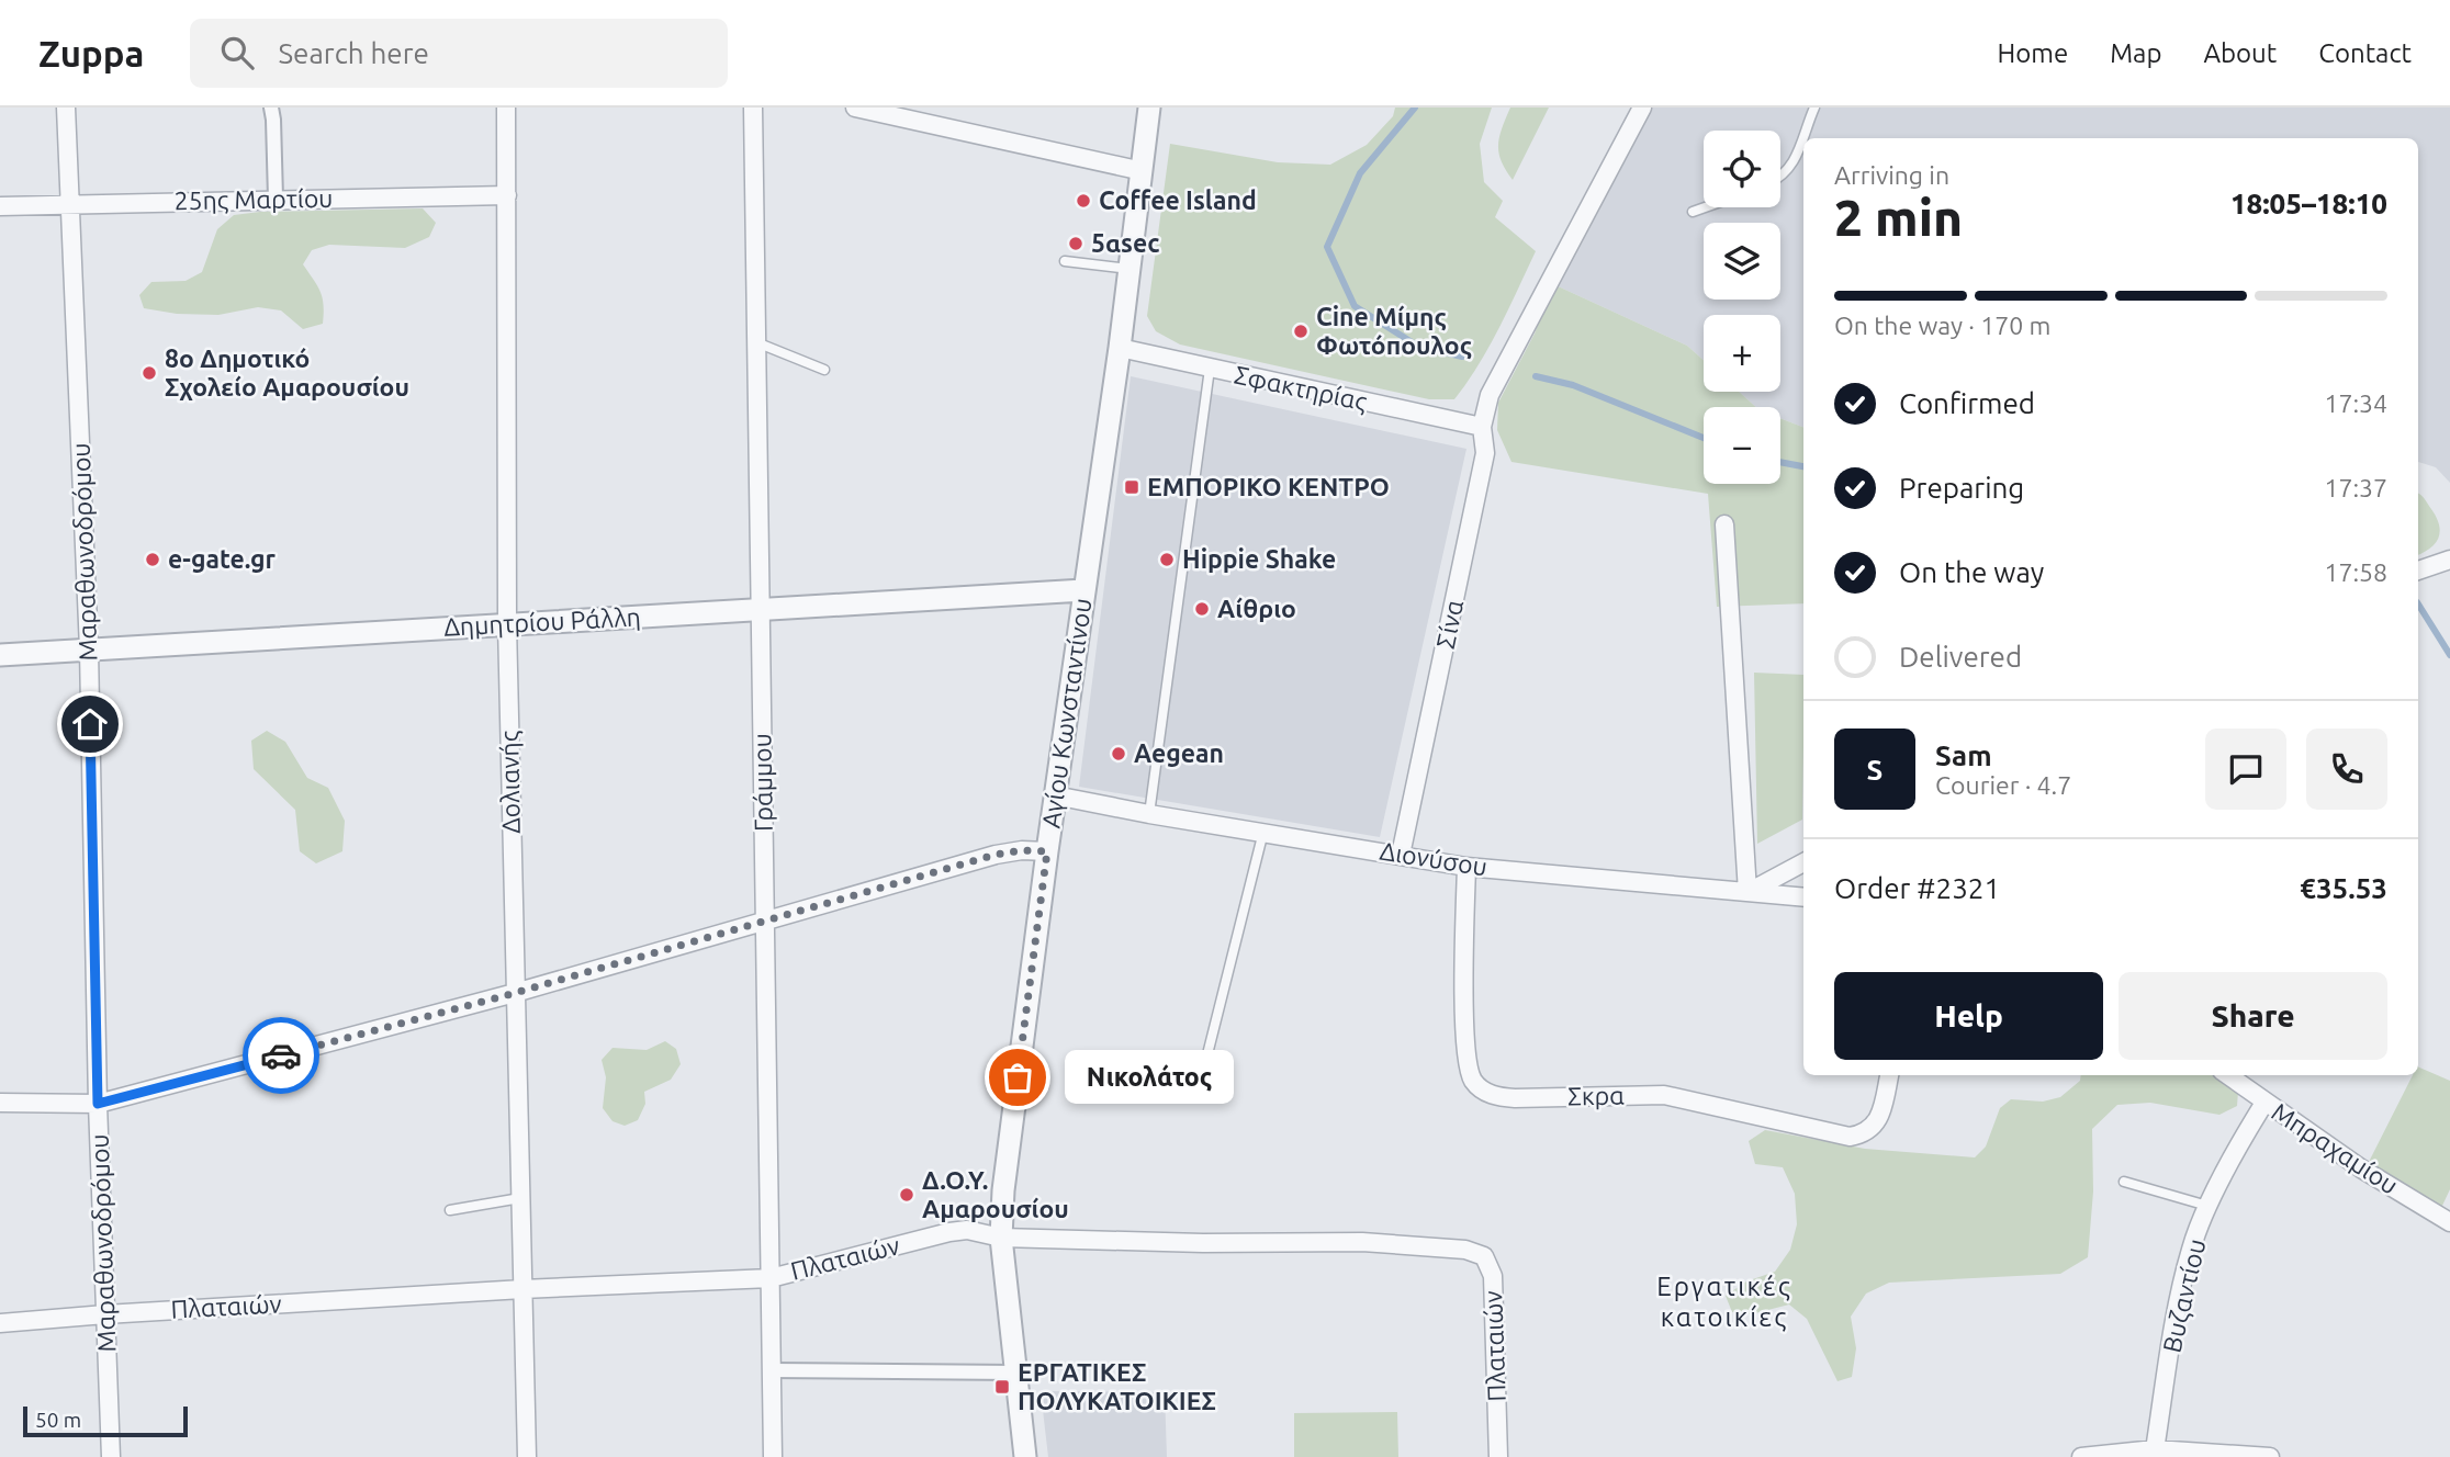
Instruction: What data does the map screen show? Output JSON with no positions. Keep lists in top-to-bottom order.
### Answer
{
  "streets": {
    "street": [
      "25ης Μαρτίου",
      "Σφακτηρίας",
      "Μαραθωνοδρόμου",
      "Δημητρίου Ράλλη",
      "Σίνα",
      "Αγίου Κωνσταντίνου",
      "Δολιανής",
      "Γράμμου",
      "Διονύσου",
      "Σκρα",
      "Μπραχαμίου",
      "Πλαταιών",
      "Βυζαντίου"
    ]
  },
  "crossings": [
    ["25ης Μαρτίου", "Μαραθωνοδρόμου"],
    ["25ης Μαρτίου", "Δολιανής"],
    ["Σφακτηρίας", "Σίνα"],
    ["Σφακτηρίας", "Αγίου Κωνσταντίνου"],
    ["Μαραθωνοδρόμου", "Δημητρίου Ράλλη"],
    ["Μαραθωνοδρόμου", "Πλαταιών"],
    ["Δημητρίου Ράλλη", "Αγίου Κωνσταντίνου"],
    ["Δημητρίου Ράλλη", "Δολιανής"],
    ["Δημητρίου Ράλλη", "Γράμμου"],
    ["Σίνα", "Διονύσου"],
    ["Αγίου Κωνσταντίνου", "Διονύσου"],
    ["Αγίου Κωνσταντίνου", "Πλαταιών"],
    ["Δολιανής", "Πλαταιών"],
    ["Γράμμου", "Πλαταιών"],
    ["Διονύσου", "Σκρα"],
    ["Μπραχαμίου", "Βυζαντίου"]
  ],
  "districts": ["Εργατικές κατοικίες"],
  "places": {
    "other": [
      "Coffee Island",
      "5αsec",
      "Cine Μίμης Φωτόπουλος",
      "8ο Δημοτικό Σχολείο Αμαρουσίου",
      "e-gate.gr",
      "Hippie Shake",
      "Αίθριο",
      "Aegean",
      "Νικολάτος",
      "Δ.Ο.Υ. Αμαρουσίου"
    ],
    "transit": ["ΕΜΠΟΡΙΚΟ ΚΕΝΤΡΟ", "ΕΡΓΑΤΙΚΕΣ ΠΟΛΥΚΑΤΟΙΚΙΕΣ"]
  },
  "scale_bar": "50 m",
  "page": {
    "header": "Zuppa",
    "search": "Search here",
    "nav": [
      "Home",
      "Map",
      "About",
      "Contact"
    ],
    "map_buttons": ["+", "−"],
    "heading": ["2 min", "Arriving in", "18:05–18:10"],
    "panel": [
      "Sam",
      "Courier · 4.7",
      "Order #2321",
      "€35.53"
    ],
    "bar": "On the way · 170 m",
    "list": [
      ["Confirmed", "17:34"],
      ["Preparing", "17:37"],
      ["On the way", "17:58"],
      "Delivered"
    ],
    "round": "S",
    "buttons": ["Help", "Share"],
    "bubble": "Νικολάτος",
    "scale": "50 m"
  }
}
